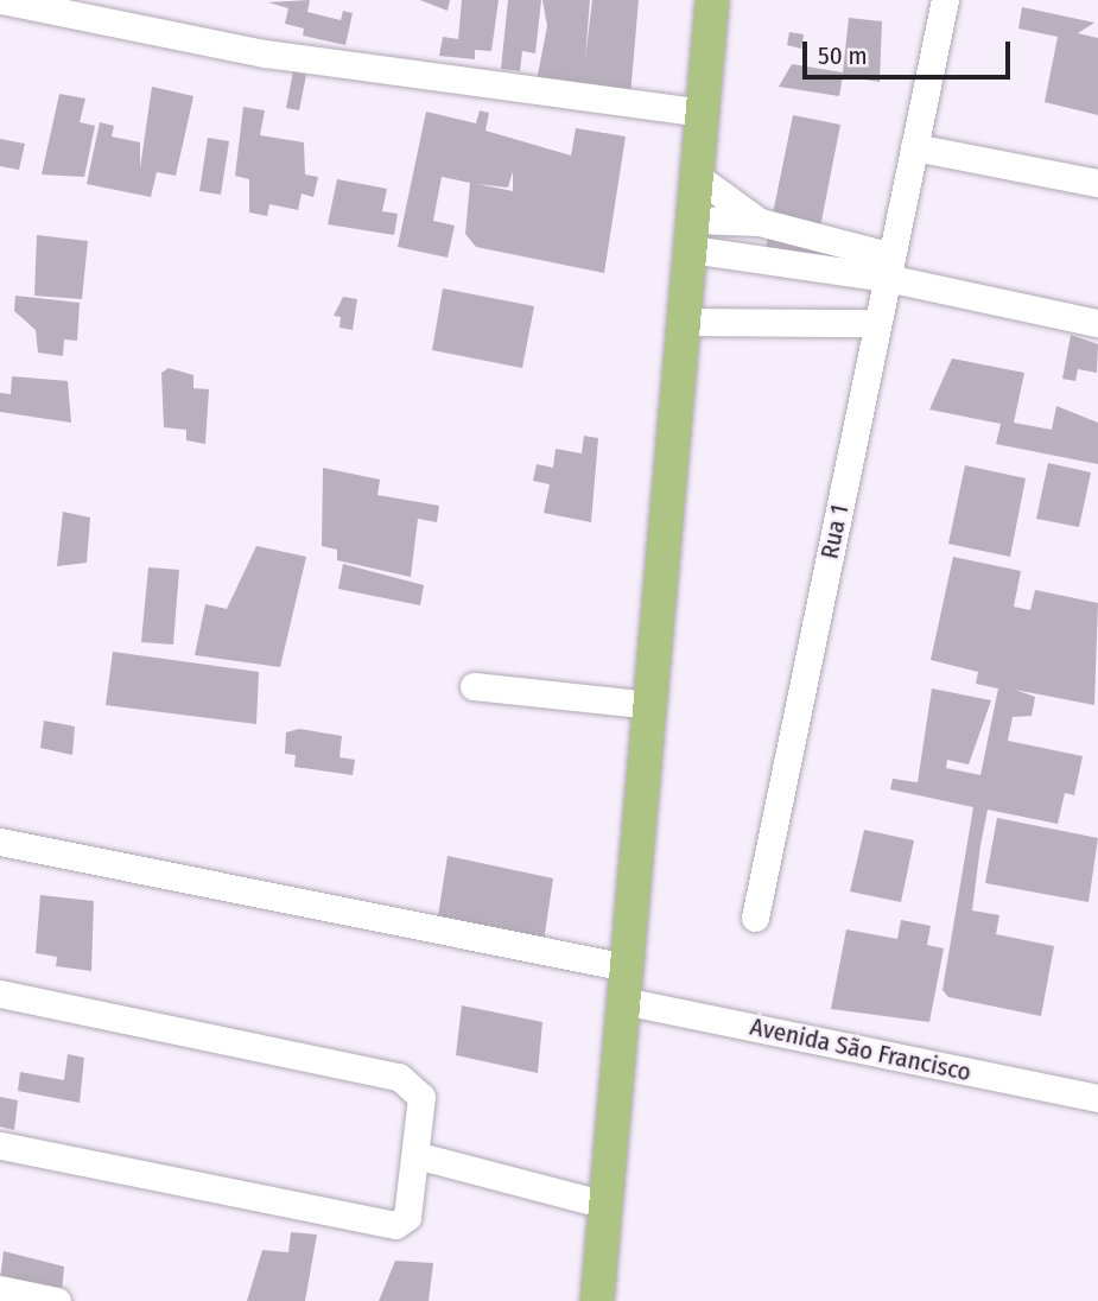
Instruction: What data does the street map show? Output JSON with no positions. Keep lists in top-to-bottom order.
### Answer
{
  "streets": {
    "street": ["Rua 1", "Avenida São Francisco"]
  },
  "scale_bar": "50 m"
}
